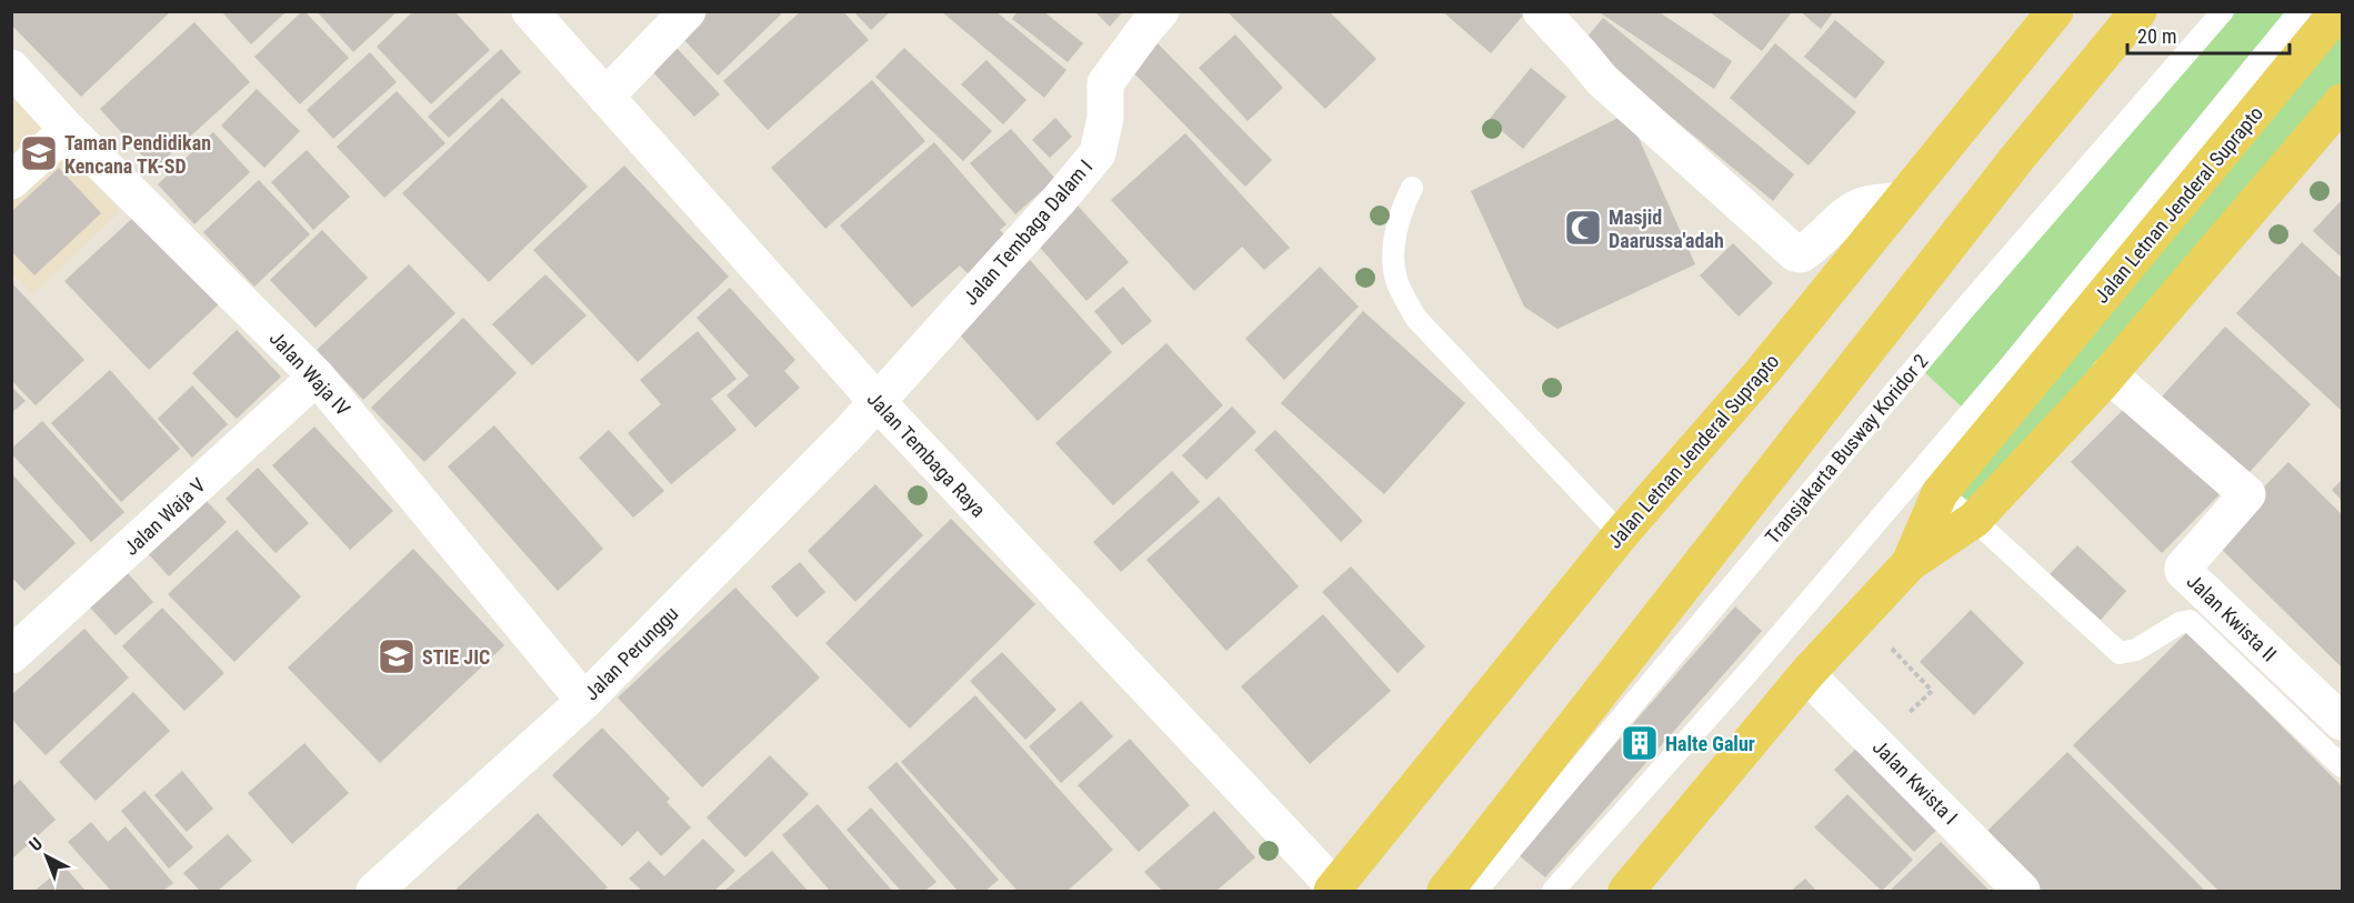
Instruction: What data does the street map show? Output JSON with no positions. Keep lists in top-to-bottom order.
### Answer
{
  "streets": {
    "main road": ["Jalan Letnan Jenderal Suprapto"],
    "street": [
      "Jalan Tembaga Dalam I",
      "Jalan Waja IV",
      "Jalan Tembaga Raya",
      "Jalan Waja V",
      "Jalan Kwista II",
      "Jalan Perunggu",
      "Jalan Kwista I"
    ],
    "lane": ["Transjakarta Busway Koridor 2"]
  },
  "crossings": [
    ["Jalan Letnan Jenderal Suprapto", "Jalan Tembaga Raya"],
    ["Jalan Letnan Jenderal Suprapto", "Jalan Kwista II"],
    ["Jalan Letnan Jenderal Suprapto", "Jalan Kwista I"],
    ["Jalan Tembaga Dalam I", "Jalan Tembaga Raya"],
    ["Jalan Tembaga Dalam I", "Jalan Perunggu"],
    ["Jalan Waja IV", "Jalan Waja V"],
    ["Jalan Waja IV", "Jalan Perunggu"],
    ["Jalan Tembaga Raya", "Jalan Perunggu"]
  ],
  "places": {
    "school or university": ["Taman Pendidikan Kencana TK-SD", "STIE JIC"],
    "mosque": ["Masjid Daarussa'adah"],
    "building": ["Halte Galur"]
  },
  "scale_bar": "20 m",
  "north": "top left"
}
